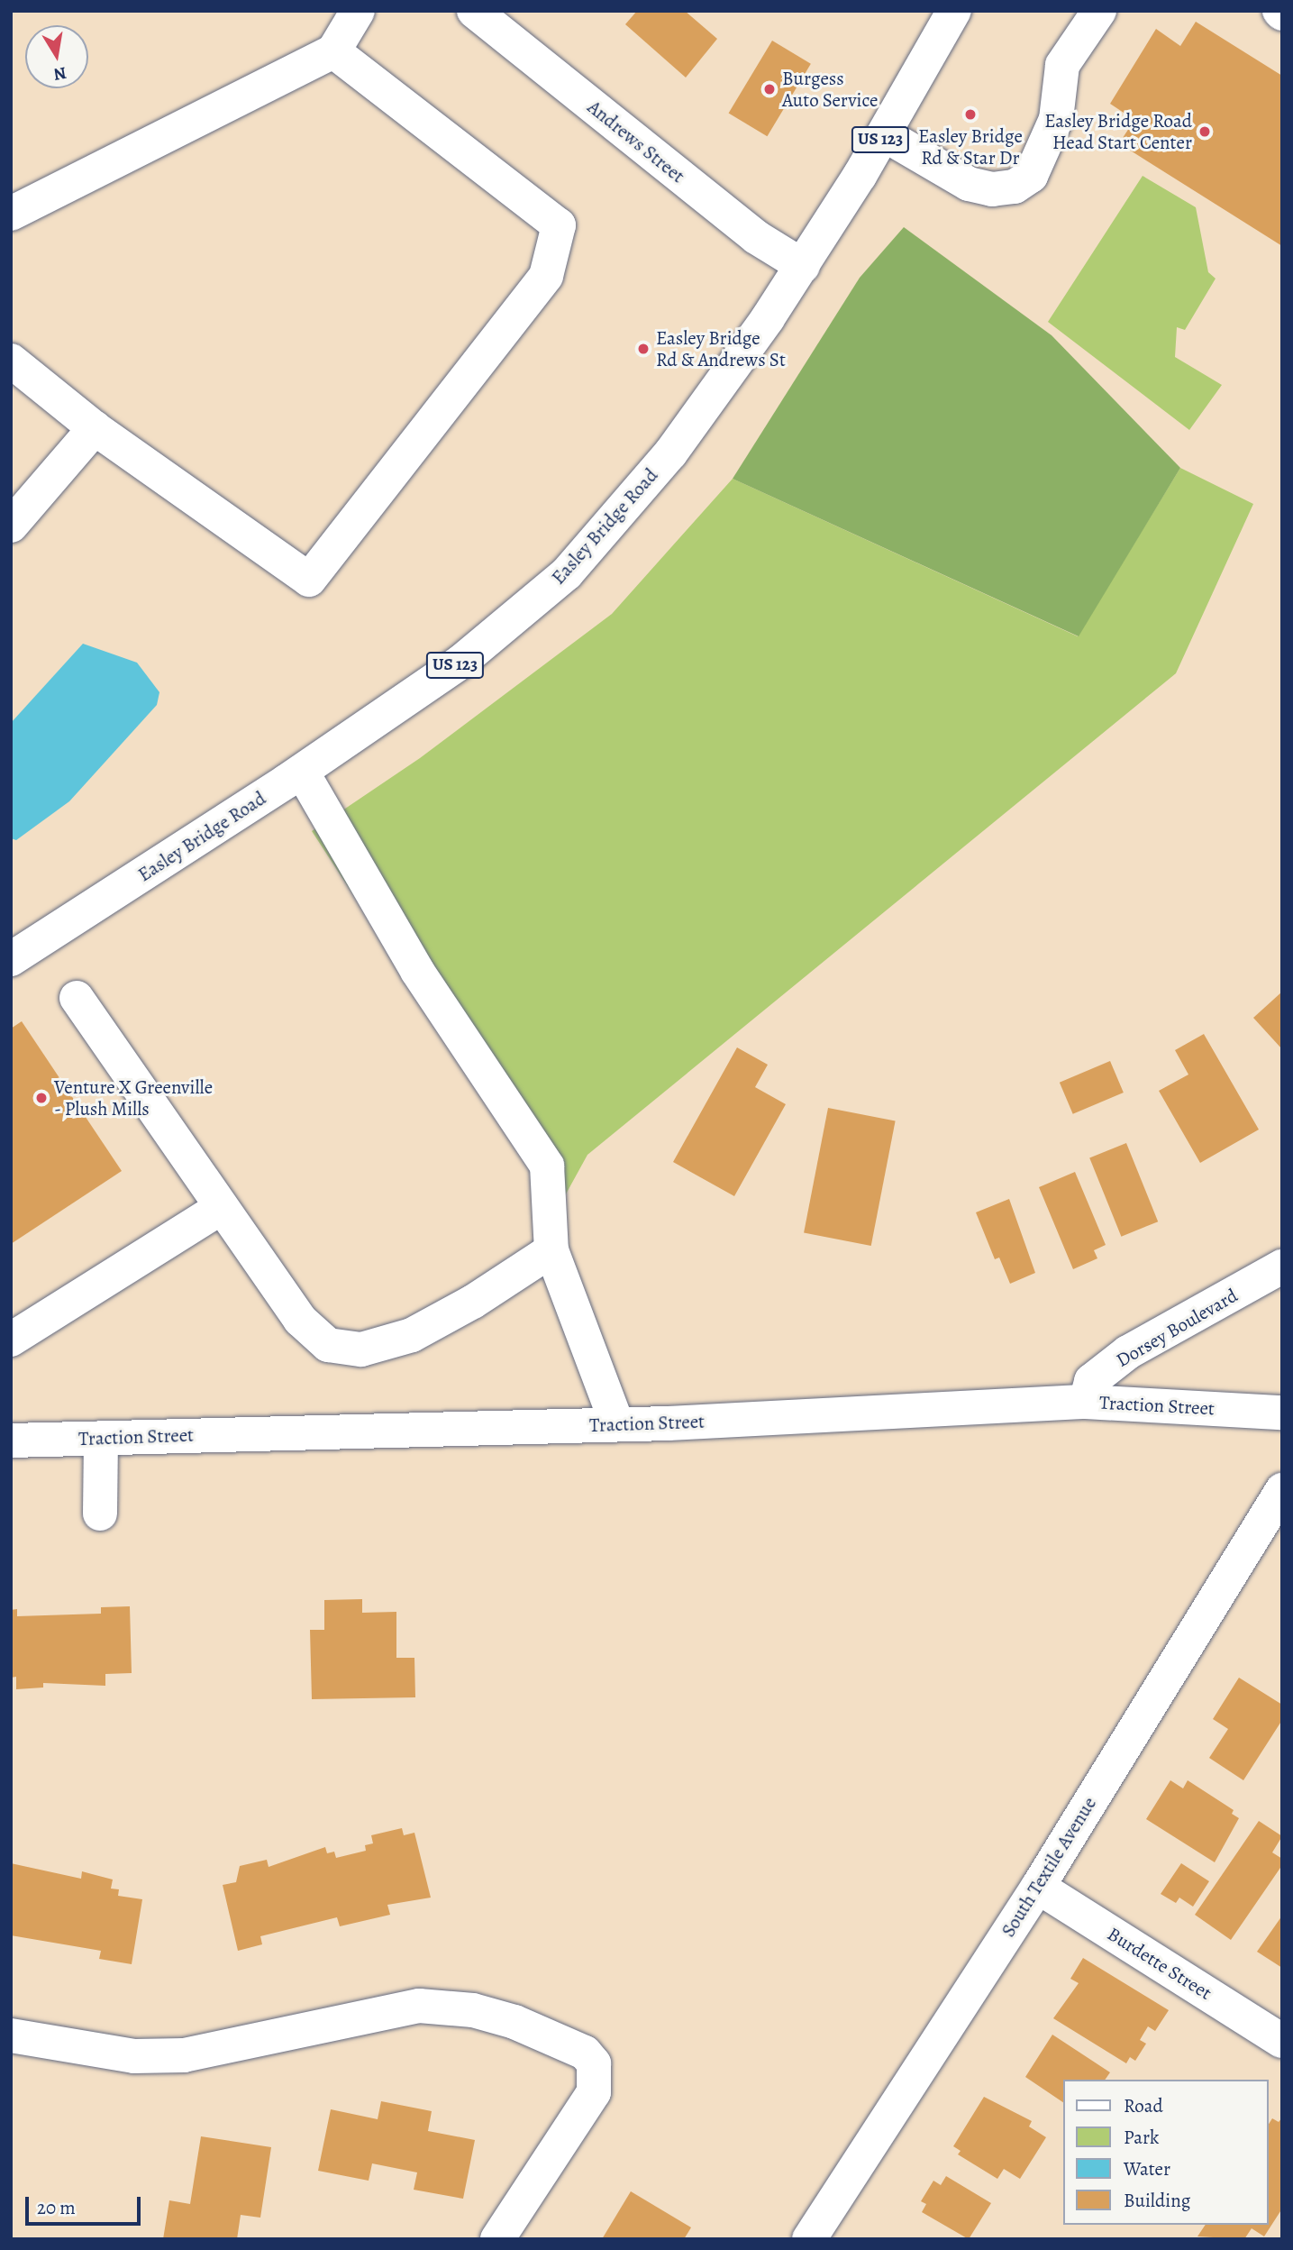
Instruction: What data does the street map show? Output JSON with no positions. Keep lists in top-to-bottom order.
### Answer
{
  "streets": {
    "main road": [
      "US 123",
      "Andrews Street",
      "Easley Bridge Road",
      "Dorsey Boulevard",
      "Traction Street",
      "South Textile Avenue",
      "Burdette Street"
    ]
  },
  "crossings": [
    ["Andrews Street", "Easley Bridge Road"],
    ["Dorsey Boulevard", "Traction Street"],
    ["South Textile Avenue", "Burdette Street"]
  ],
  "places": [
    "Burgess Auto Service",
    "Easley Bridge Rd & Star Dr",
    "Easley Bridge Road Head Start Center",
    "Easley Bridge Rd & Andrews St",
    "Venture X Greenville - Plush Mills"
  ],
  "legend": [
    "Road",
    "Park",
    "Water",
    "Building"
  ],
  "scale_bar": "20 m",
  "north": "bottom"
}
